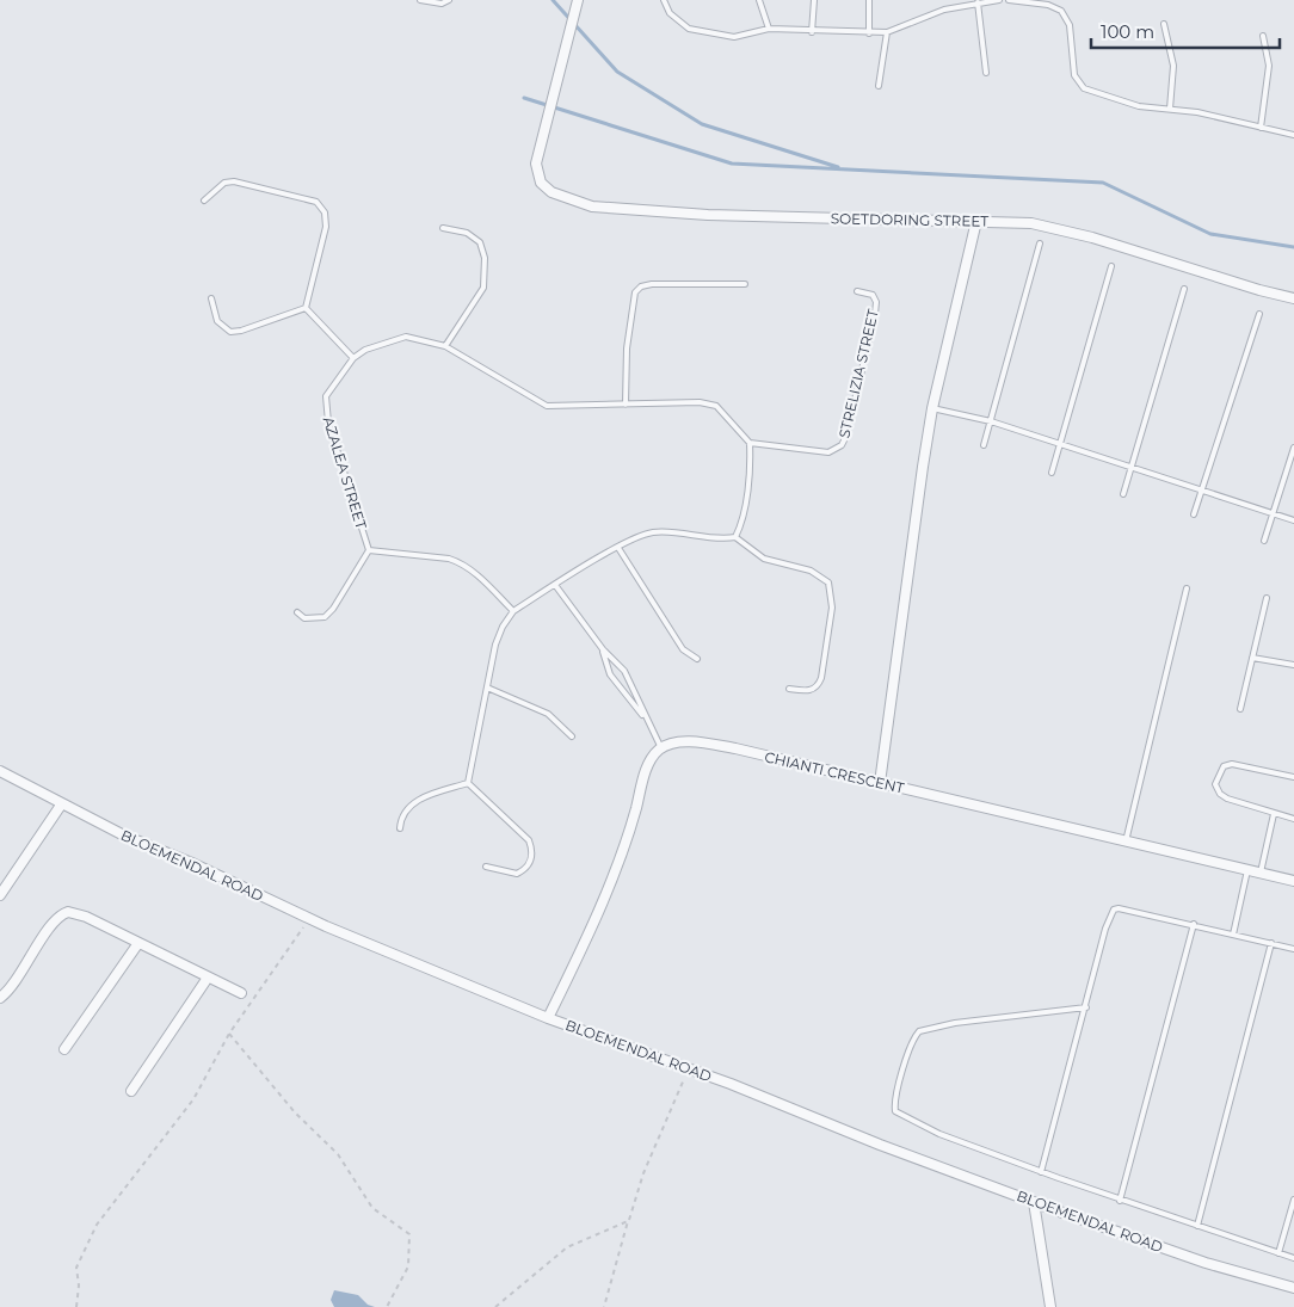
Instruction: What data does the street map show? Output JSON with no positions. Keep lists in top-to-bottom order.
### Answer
{
  "streets": {
    "street": ["SOETDORING STREET", "CHIANTI CRESCENT", "BLOEMENDAL ROAD"],
    "lane": ["STRELIZIA STREET", "AZALEA STREET"]
  },
  "crossings": [
    ["STRELIZIA STREET", "AZALEA STREET"]
  ],
  "scale_bar": "100 m"
}
